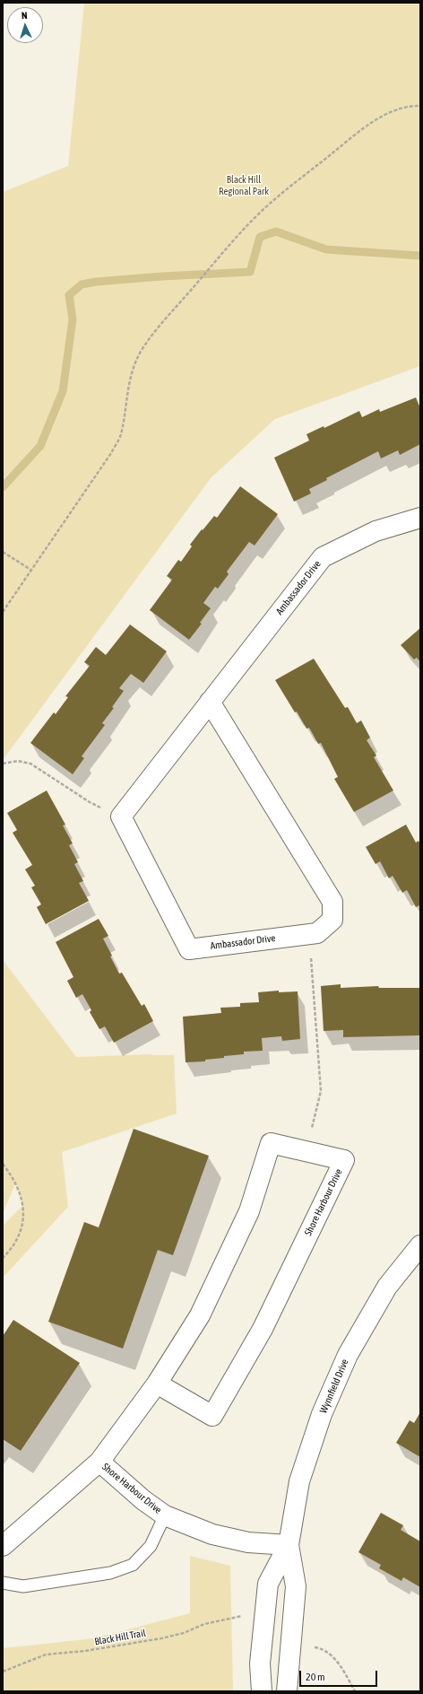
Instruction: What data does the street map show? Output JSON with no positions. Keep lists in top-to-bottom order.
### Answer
{
  "streets": {
    "street": ["Ambassador Drive", "Shore Harbour Drive", "Wynnfield Drive"],
    "path": ["Black Hill Trail"]
  },
  "crossings": [
    ["Shore Harbour Drive", "Wynnfield Drive"]
  ],
  "parks": ["Black Hill Regional Park"],
  "scale_bar": "20 m",
  "north": "top"
}
